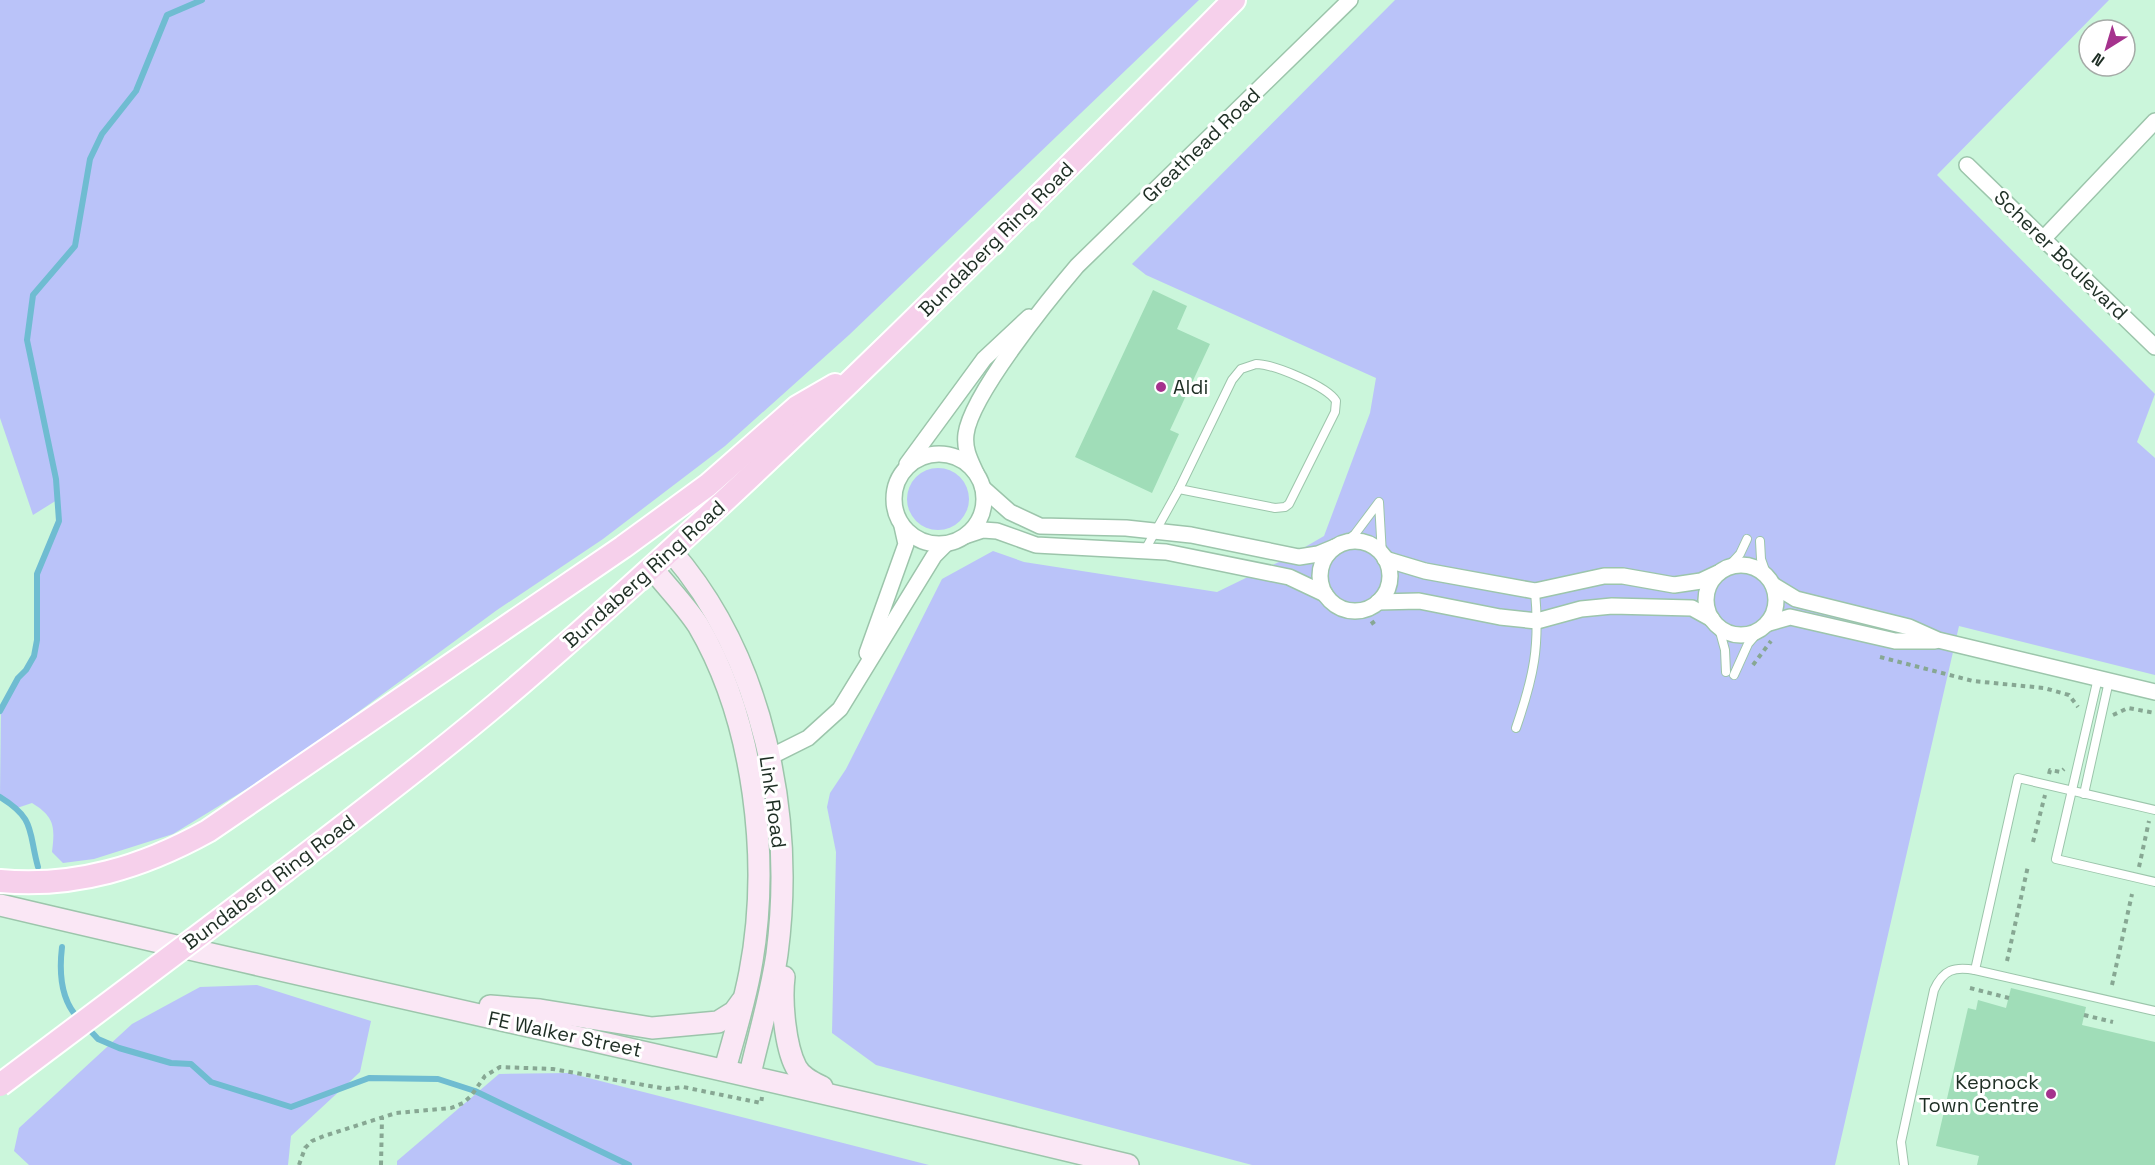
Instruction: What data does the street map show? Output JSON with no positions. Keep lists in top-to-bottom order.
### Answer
{
  "streets": {
    "main road": ["Bundaberg Ring Road", "Link Road", "FE Walker Street"],
    "street": ["Greathead Road", "Scherer Boulevard"]
  },
  "crossings": [
    ["Bundaberg Ring Road", "Link Road"],
    ["Link Road", "FE Walker Street"]
  ],
  "places": ["Aldi", "Kepnock Town Centre"],
  "north": "bottom left"
}
